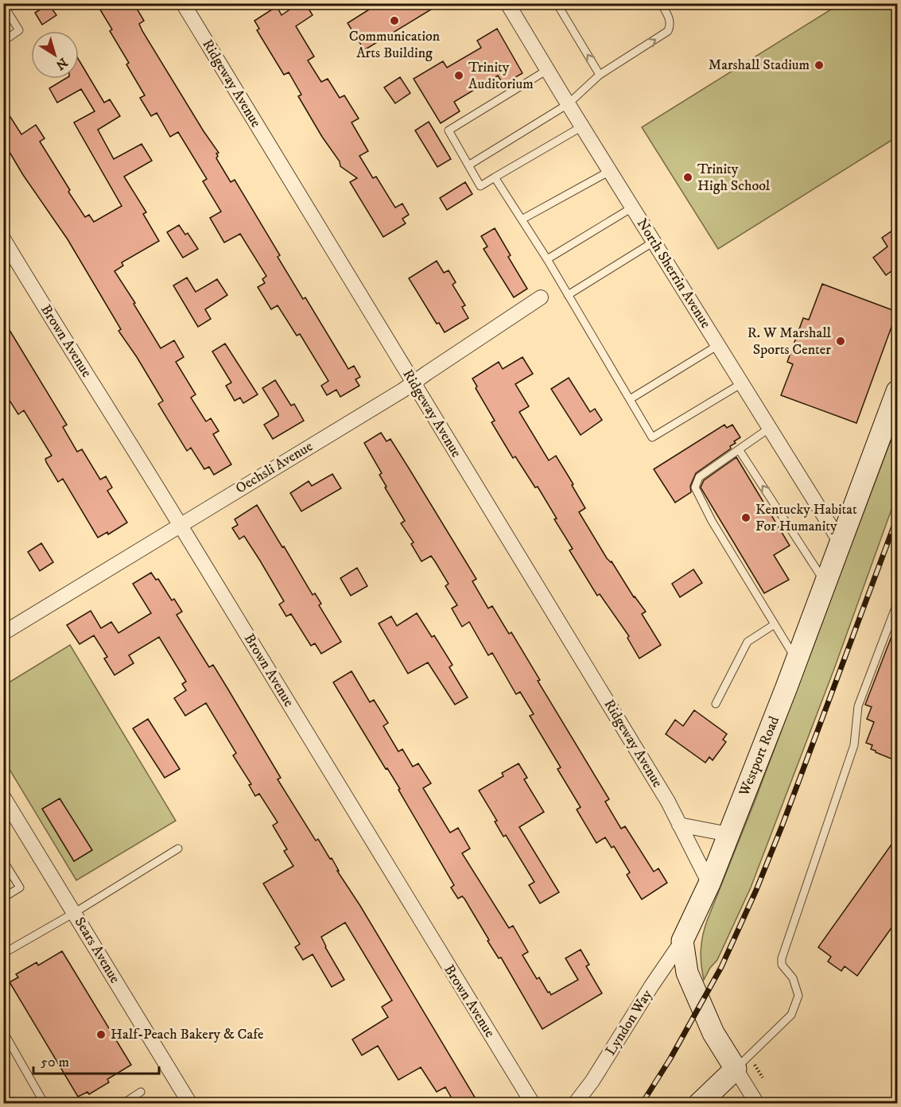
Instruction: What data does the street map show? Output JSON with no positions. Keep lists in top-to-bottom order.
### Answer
{
  "streets": {
    "main road": ["Westport Road"],
    "street": [
      "Ridgeway Avenue",
      "North Sherrin Avenue",
      "Brown Avenue",
      "Oechsli Avenue",
      "Sears Avenue",
      "Lyndon Way"
    ]
  },
  "crossings": [
    ["Ridgeway Avenue", "Oechsli Avenue"],
    ["Ridgeway Avenue", "Westport Road"],
    ["North Sherrin Avenue", "Westport Road"],
    ["Brown Avenue", "Oechsli Avenue"],
    ["Westport Road", "Lyndon Way"]
  ],
  "places": [
    "Communication Arts Building",
    "Marshall Stadium",
    "Trinity Auditorium",
    "Trinity High School",
    "R. W Marshall Sports Center",
    "Kentucky Habitat For Humanity",
    "Half-Peach Bakery & Cafe"
  ],
  "scale_bar": "50 m",
  "north": "bottom right"
}
